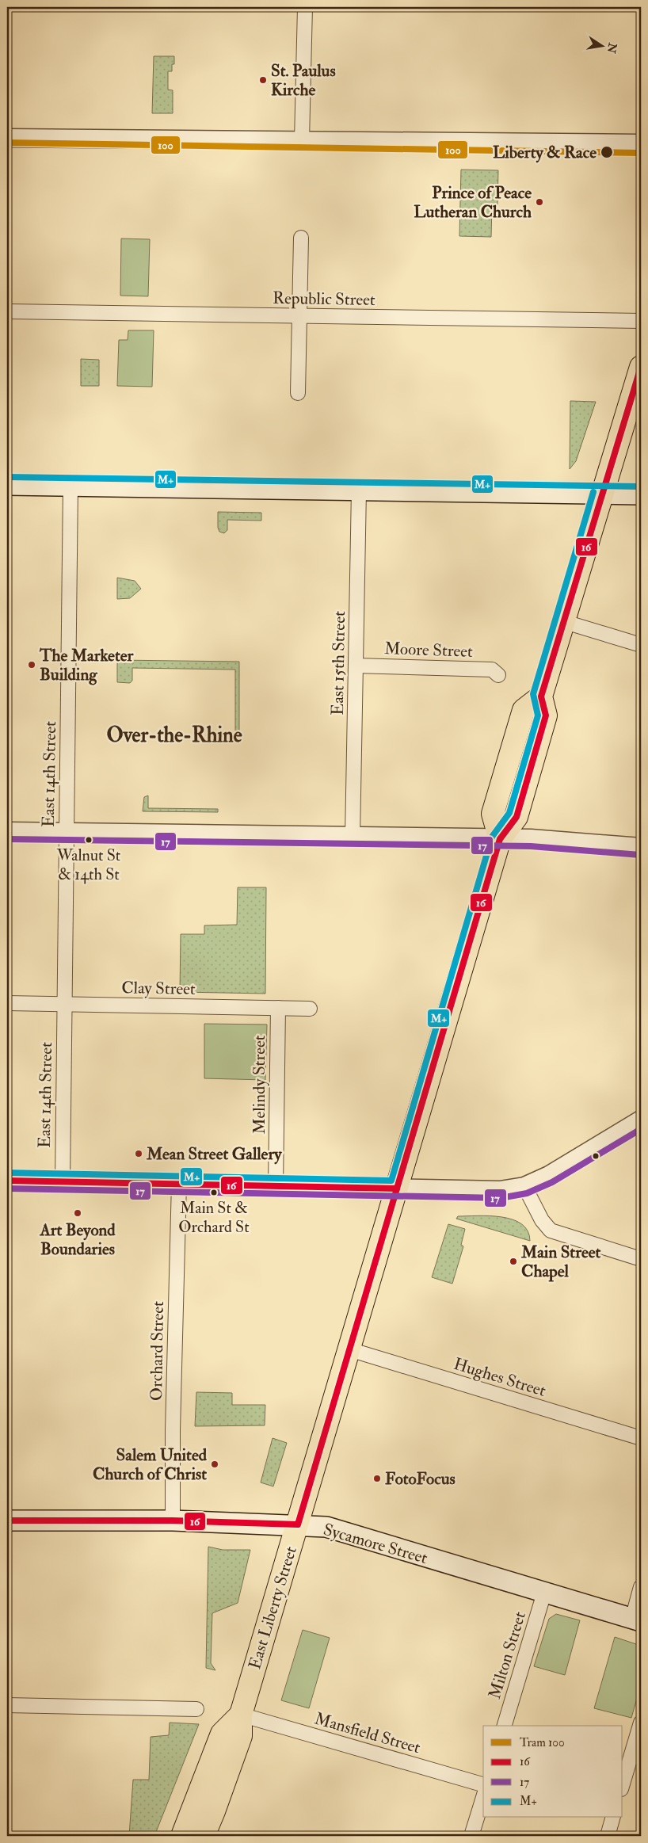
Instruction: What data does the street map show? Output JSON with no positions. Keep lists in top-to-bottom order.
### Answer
{
  "streets": {
    "main road": ["Sycamore Street", "East Liberty Street"],
    "street": [
      "Republic Street",
      "Moore Street",
      "East 15th Street",
      "East 14th Street",
      "Clay Street",
      "Melindy Street",
      "Orchard Street",
      "Hughes Street",
      "Milton Street",
      "Mansfield Street"
    ]
  },
  "crossings": [
    ["Moore Street", "East 15th Street"],
    ["East 14th Street", "Clay Street"],
    ["Clay Street", "Melindy Street"],
    ["Orchard Street", "Sycamore Street"],
    ["Hughes Street", "East Liberty Street"],
    ["Sycamore Street", "East Liberty Street"],
    ["Sycamore Street", "Milton Street"],
    ["East Liberty Street", "Mansfield Street"]
  ],
  "districts": ["Over-the-Rhine"],
  "places": [
    "St. Paulus Kirche",
    "Liberty & Race",
    "Prince of Peace Lutheran Church",
    "The Marketer Building",
    "Walnut St & 14th St",
    "Mean Street Gallery",
    "Main St & Orchard St",
    "Art Beyond Boundaries",
    "Main Street Chapel",
    "Salem United Church of Christ",
    "FotoFocus"
  ],
  "lines": [
    "tram line 100",
    "transit line 16",
    "transit line M+",
    "transit line 17"
  ],
  "legend": [
    "Tram 100",
    "16",
    "17",
    "M+"
  ],
  "north": "right"
}
